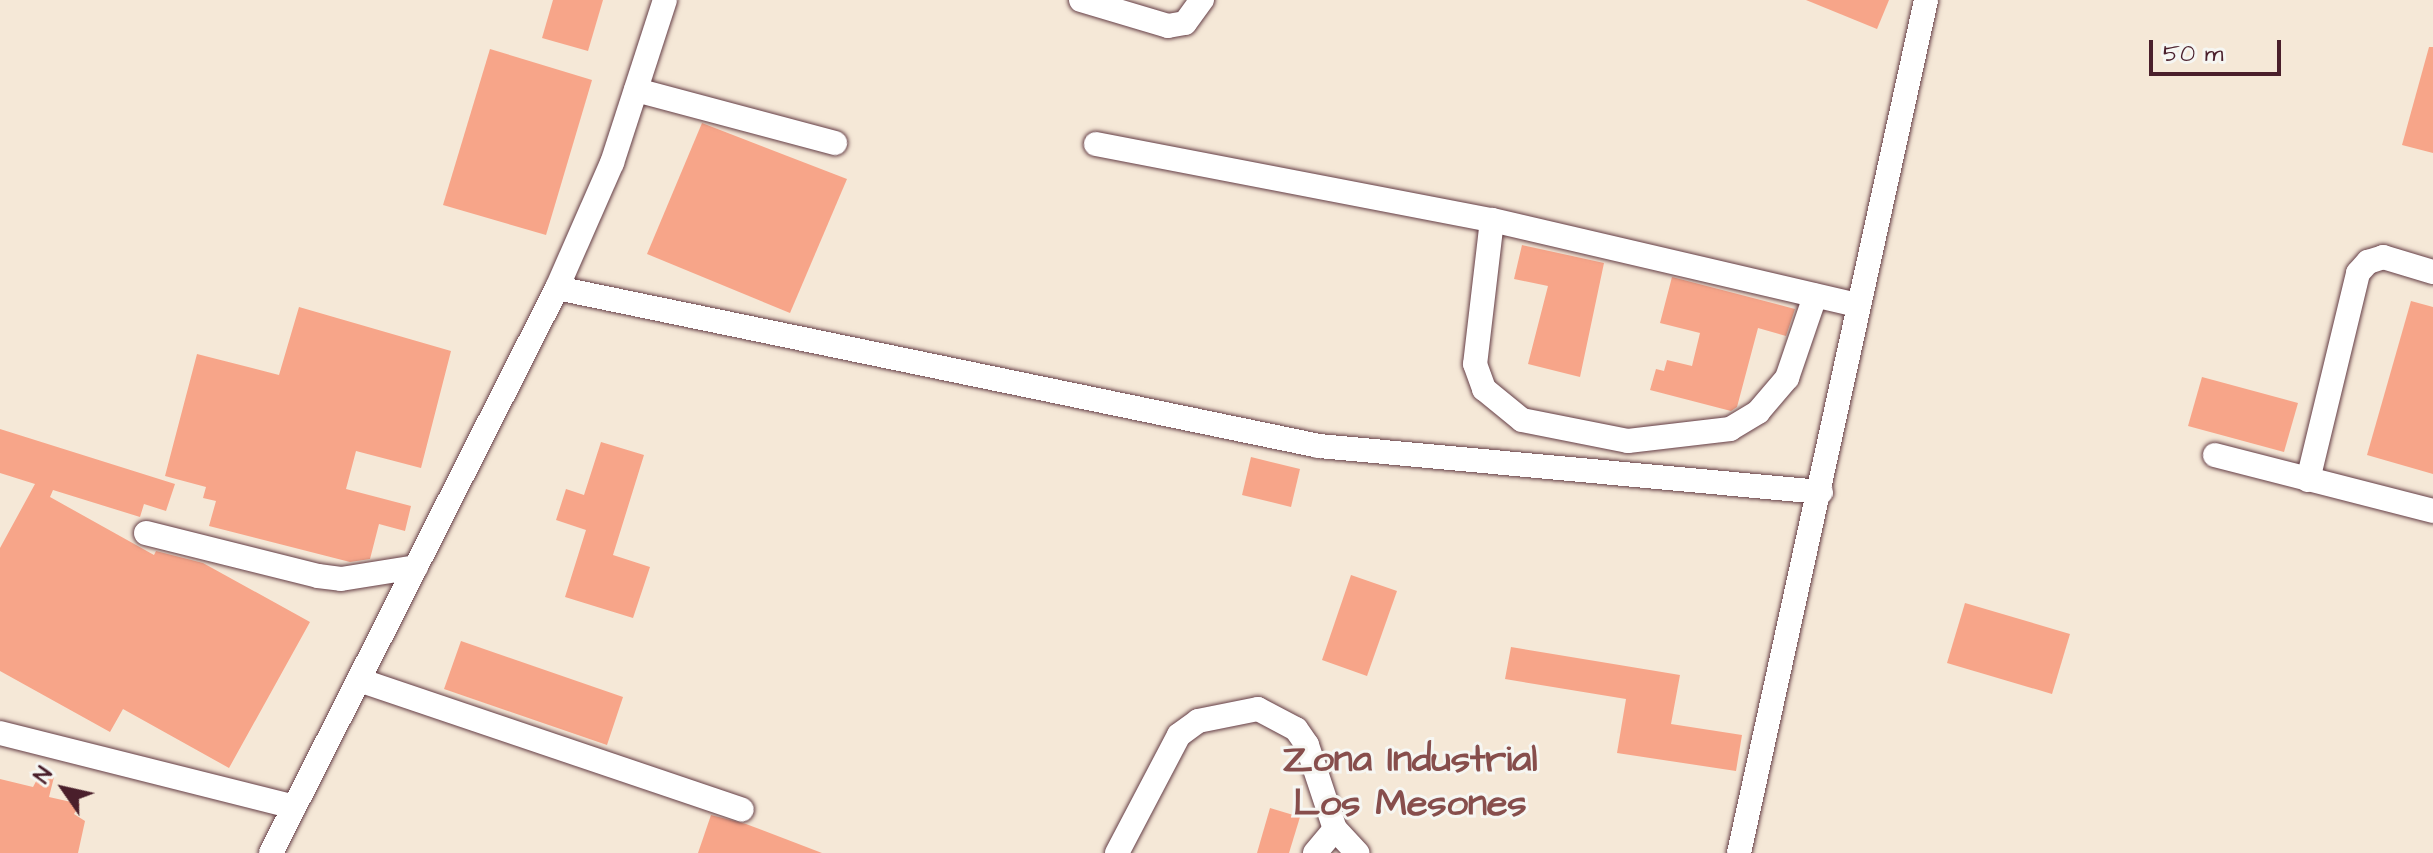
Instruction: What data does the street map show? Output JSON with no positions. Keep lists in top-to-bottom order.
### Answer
{
  "districts": ["Zona Industrial Los Mesones"],
  "scale_bar": "50 m",
  "north": "top left"
}
